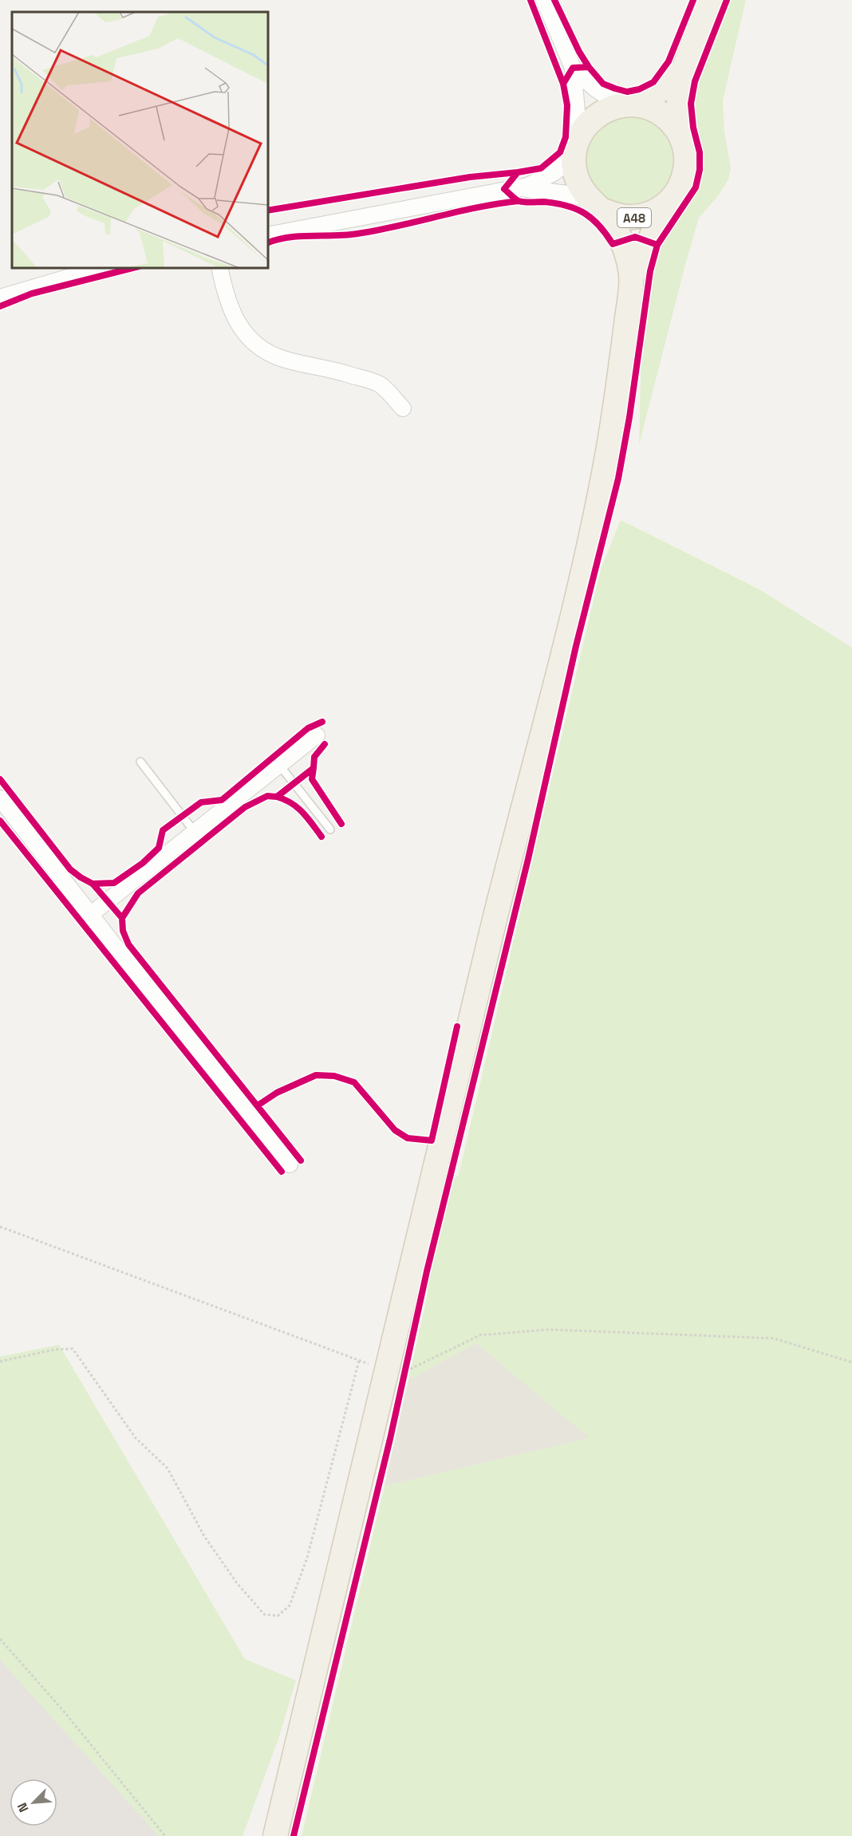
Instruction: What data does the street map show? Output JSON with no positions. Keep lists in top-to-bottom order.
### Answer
{
  "streets": {
    "main road": ["A48"]
  },
  "north": "bottom left"
}
